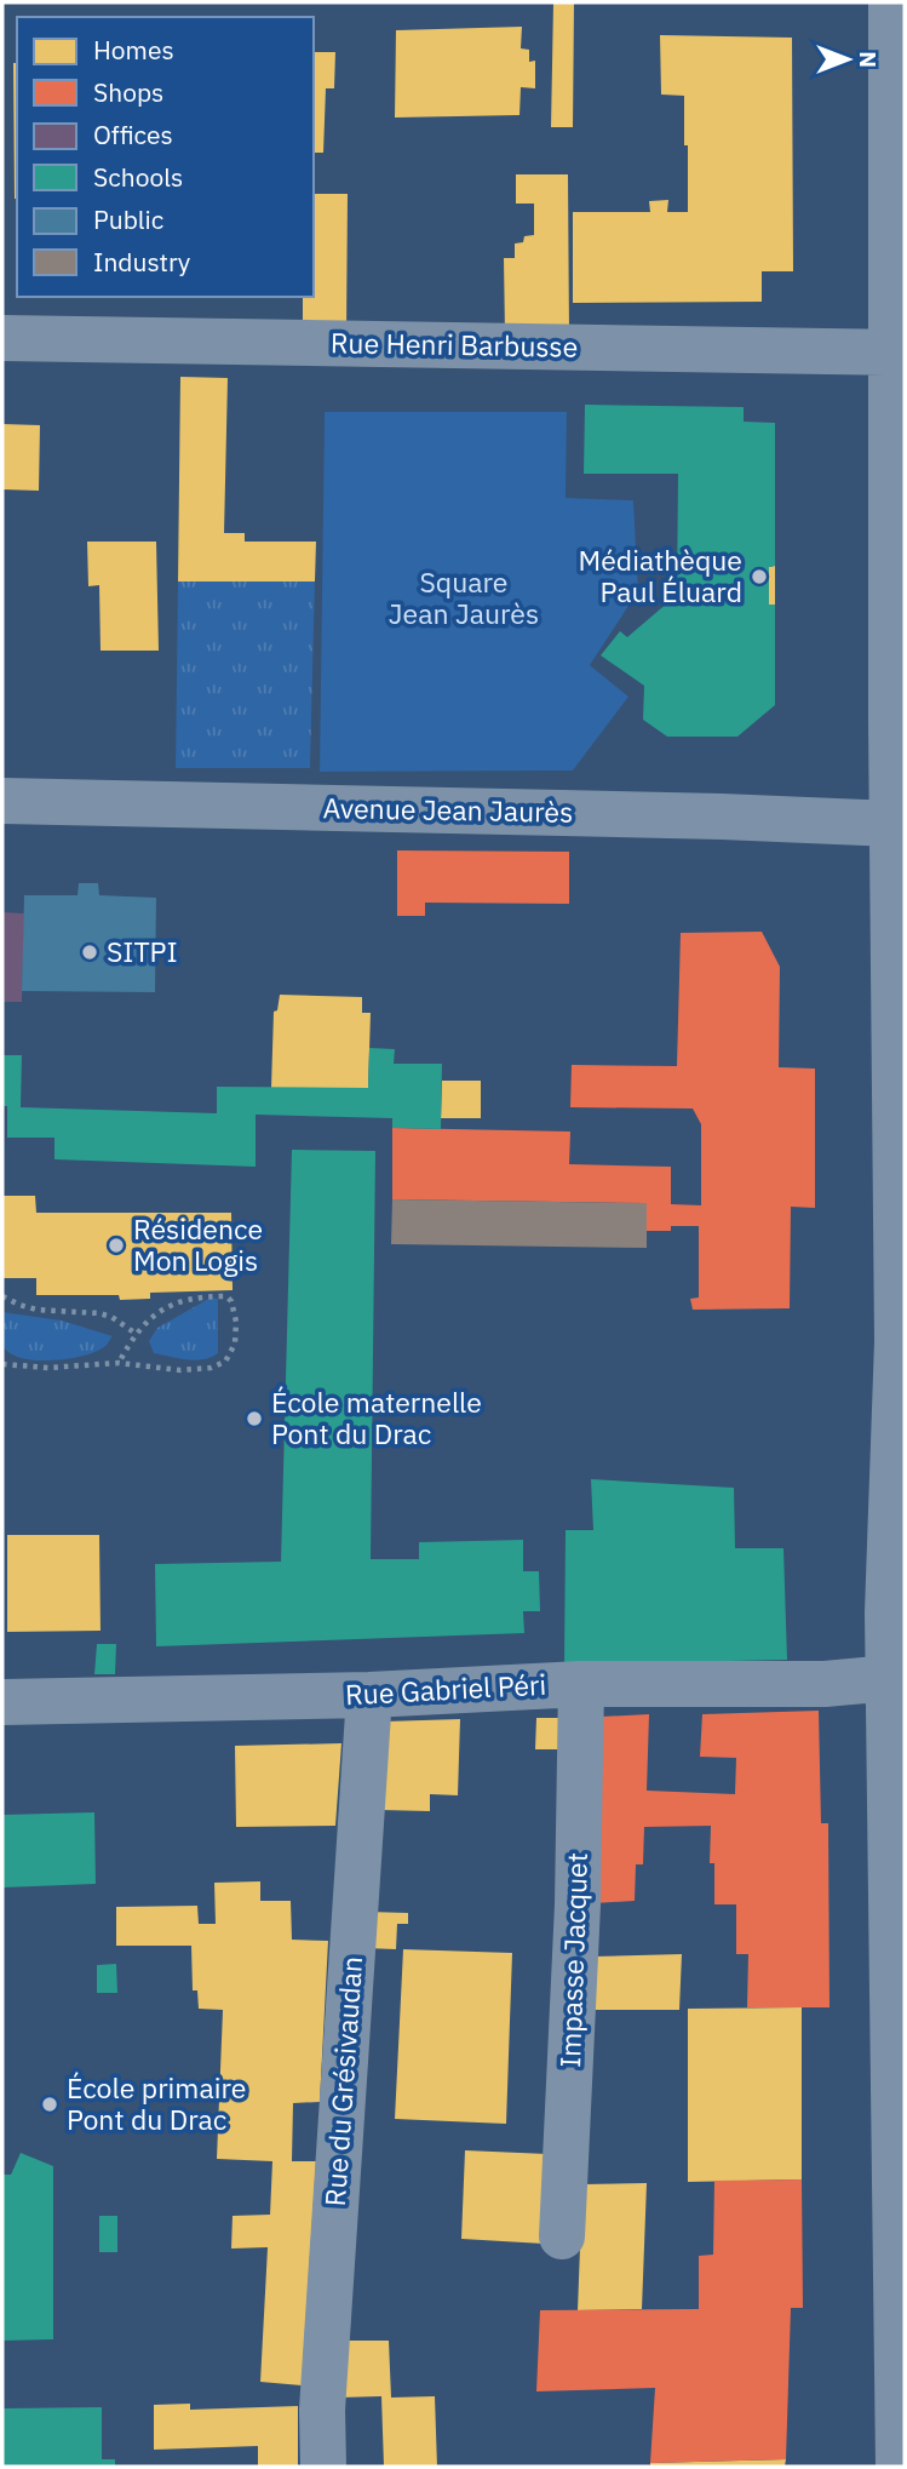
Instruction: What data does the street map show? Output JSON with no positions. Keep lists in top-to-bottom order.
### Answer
{
  "streets": {
    "street": [
      "Rue Henri Barbusse",
      "Avenue Jean Jaurès",
      "Rue Gabriel Péri",
      "Impasse Jacquet",
      "Rue du Grésivaudan"
    ]
  },
  "crossings": [
    ["Rue Gabriel Péri", "Impasse Jacquet"],
    ["Rue Gabriel Péri", "Rue du Grésivaudan"]
  ],
  "parks": ["Square Jean Jaurès"],
  "places": [
    "Médiathèque Paul Éluard",
    "SITPI",
    "Résidence Mon Logis",
    "École maternelle Pont du Drac",
    "École primaire Pont du Drac"
  ],
  "legend": [
    "Homes",
    "Shops",
    "Offices",
    "Schools",
    "Public",
    "Industry"
  ],
  "north": "right"
}
